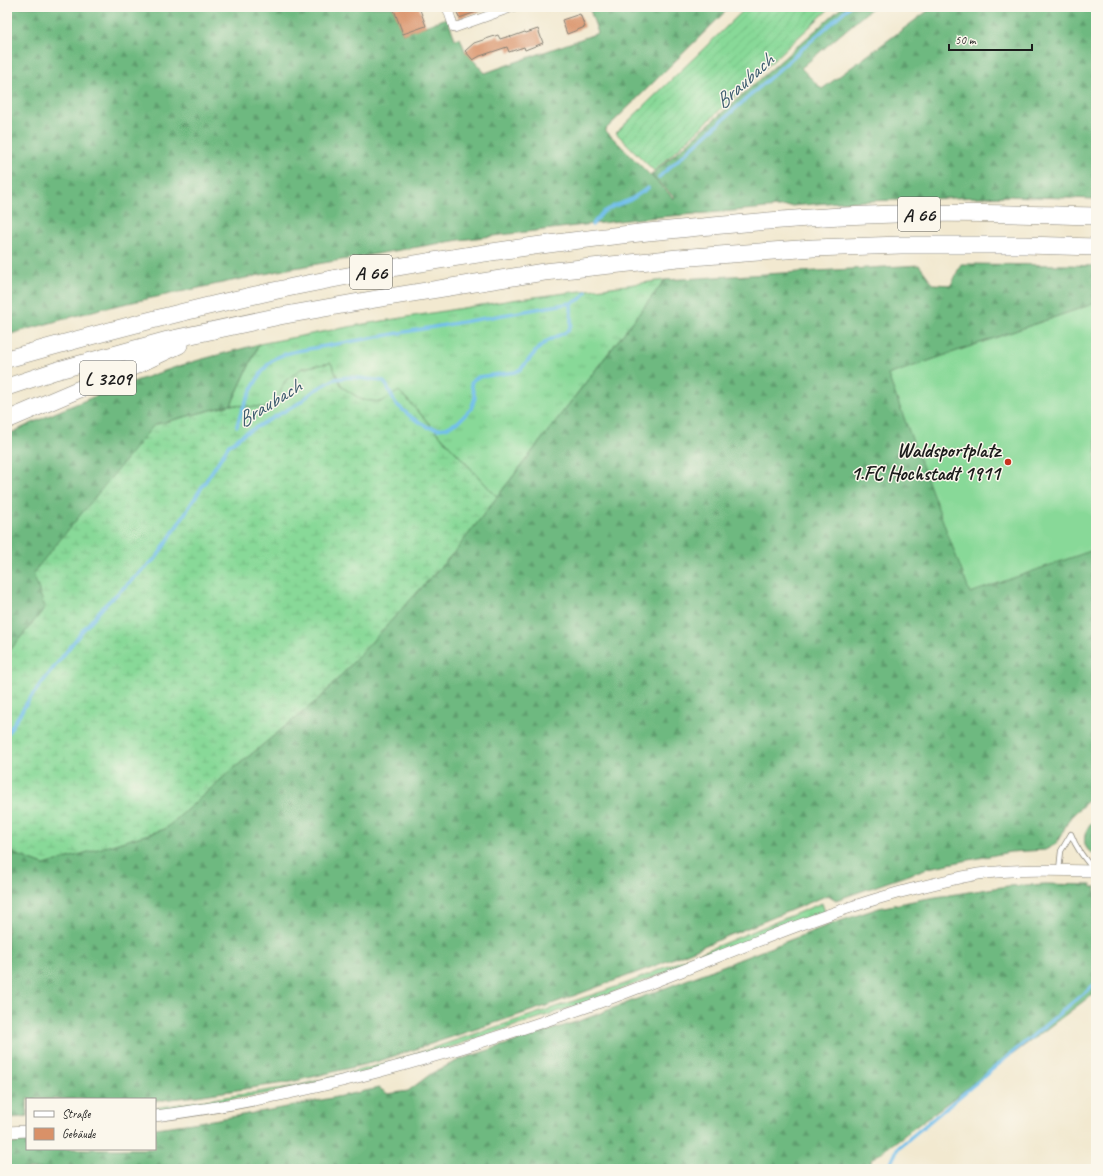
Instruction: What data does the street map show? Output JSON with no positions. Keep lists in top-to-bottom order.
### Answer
{
  "streets": {
    "highway": ["A 66", "L 3209"]
  },
  "crossings": [
    ["A 66", "L 3209"]
  ],
  "water": ["Braubach"],
  "places": ["Waldsportplatz 1.FC Hochstadt 1911"],
  "legend": ["Straße", "Gebäude"],
  "scale_bar": "50 m"
}
